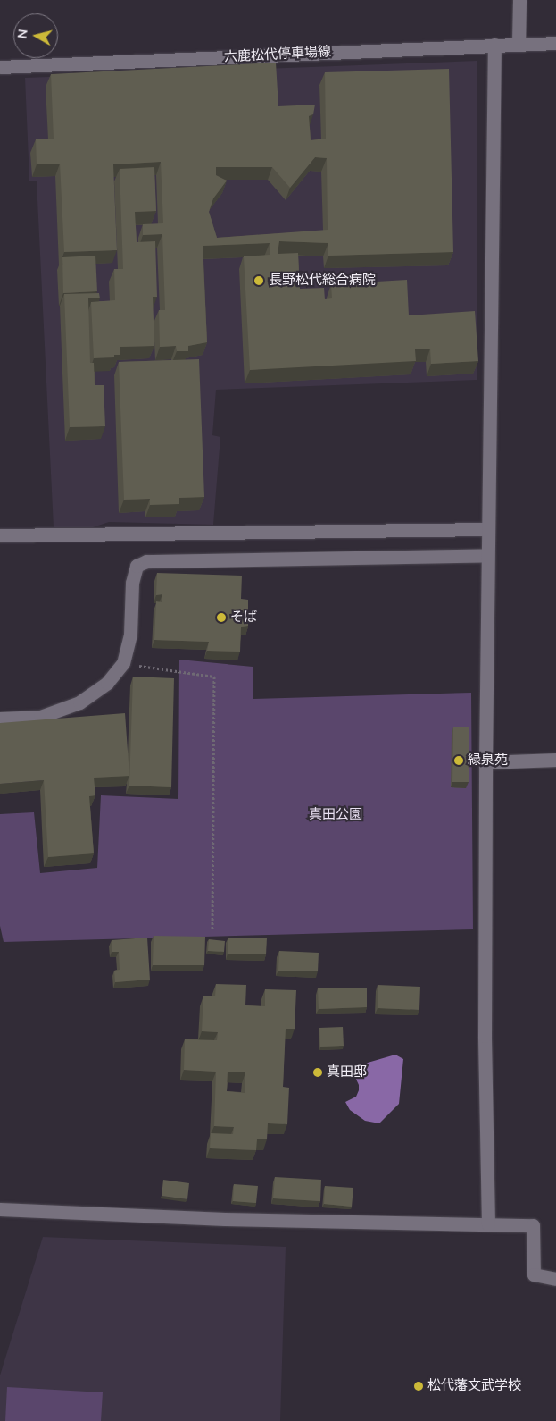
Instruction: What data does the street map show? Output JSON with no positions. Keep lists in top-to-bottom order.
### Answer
{
  "streets": {
    "street": ["六鹿松代停車場線"]
  },
  "parks": ["真田公園"],
  "places": [
    "長野松代総合病院",
    "そば",
    "緑泉苑",
    "真田邸",
    "松代藩文武学校"
  ],
  "north": "left"
}
